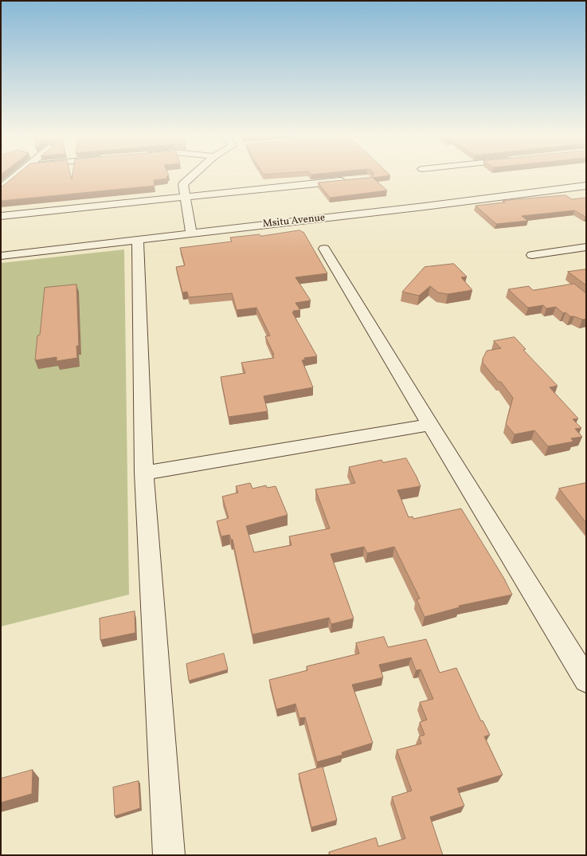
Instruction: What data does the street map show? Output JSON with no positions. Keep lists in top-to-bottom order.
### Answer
{
  "streets": {
    "street": ["Msitu Avenue"]
  }
}
